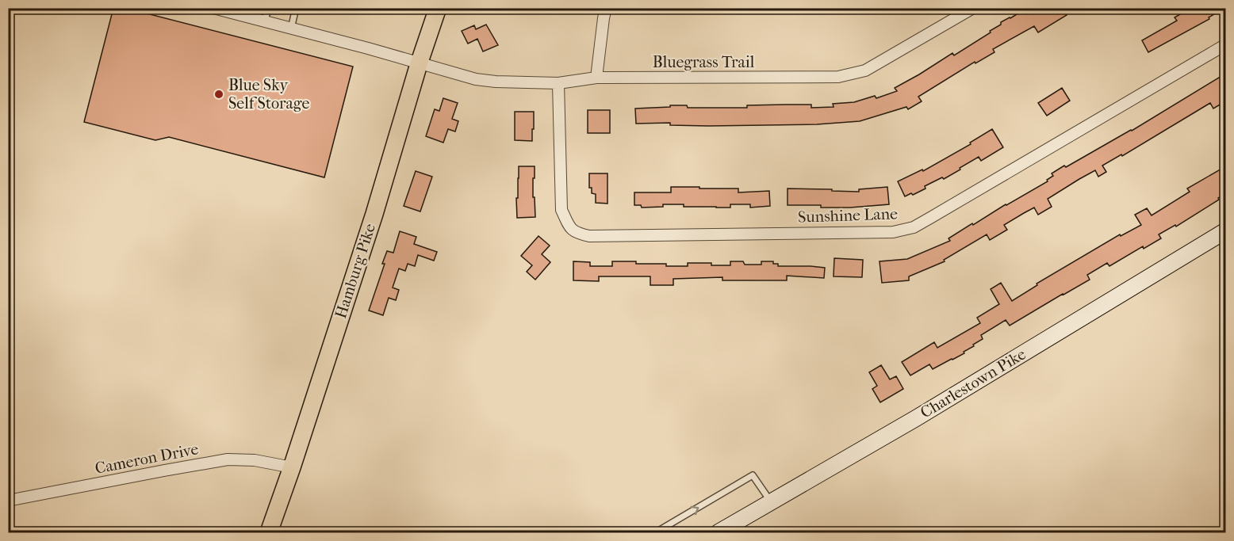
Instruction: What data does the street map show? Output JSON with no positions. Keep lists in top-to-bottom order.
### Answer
{
  "streets": {
    "main road": ["Hamburg Pike"],
    "street": [
      "Bluegrass Trail",
      "Sunshine Lane",
      "Charlestown Pike",
      "Cameron Drive"
    ]
  },
  "crossings": [
    ["Bluegrass Trail", "Sunshine Lane"],
    ["Bluegrass Trail", "Hamburg Pike"],
    ["Hamburg Pike", "Cameron Drive"]
  ],
  "places": ["Blue Sky Self Storage"]
}
